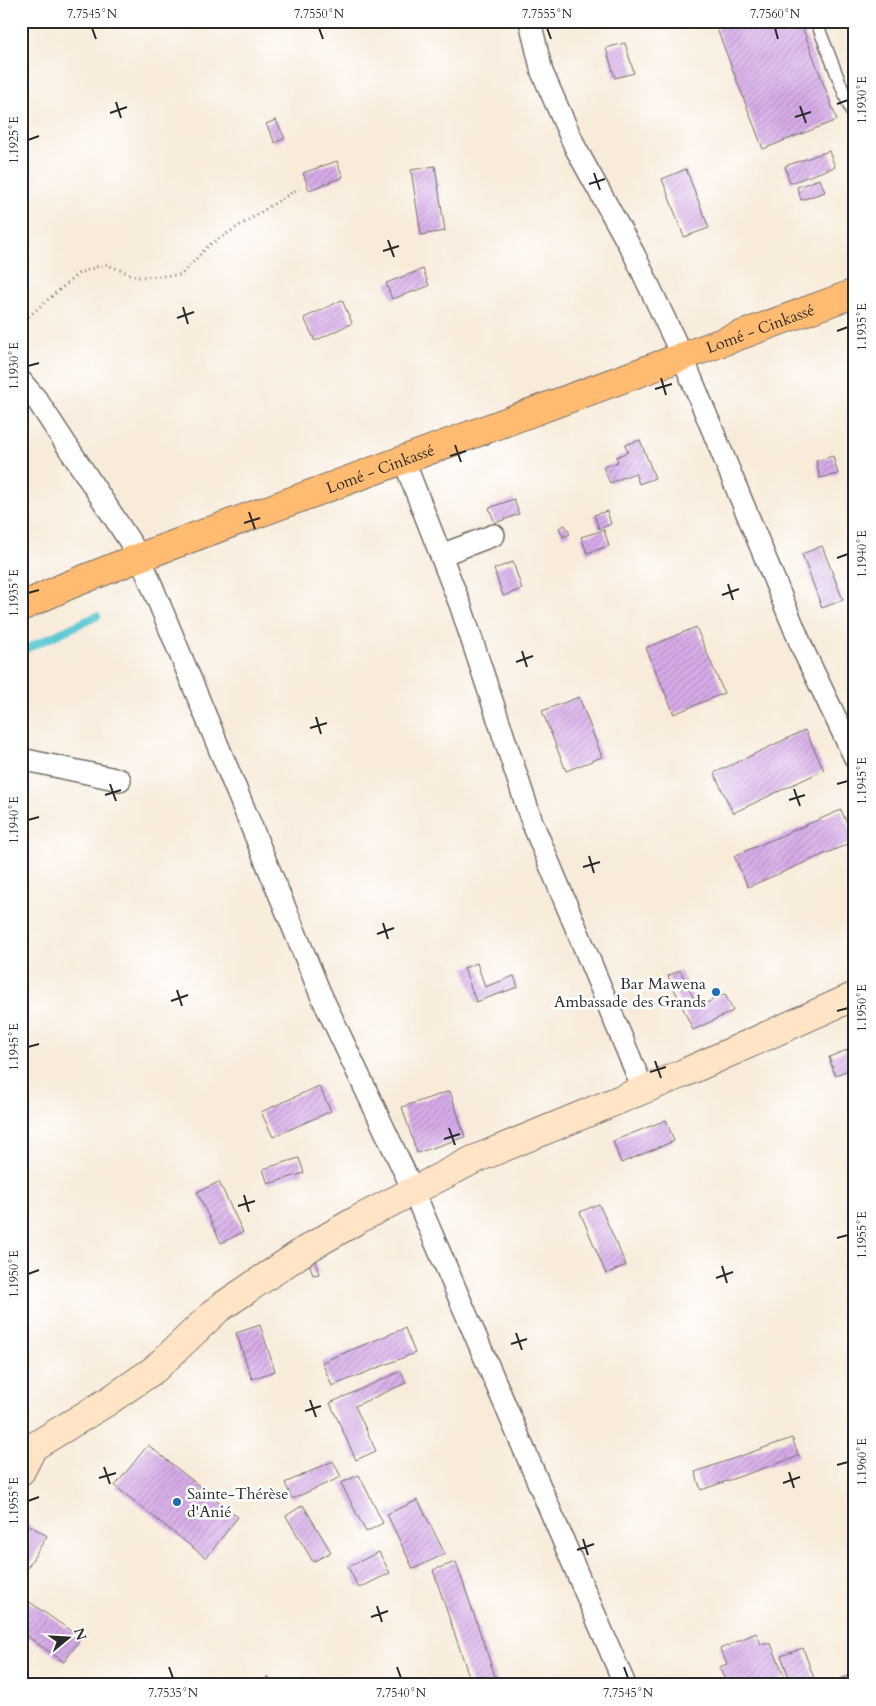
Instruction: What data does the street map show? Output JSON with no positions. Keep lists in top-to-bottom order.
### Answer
{
  "streets": {
    "highway": ["Lomé - Cinkassé"]
  },
  "places": ["Bar Mawena Ambassade des Grands", "Sainte-Thérèse d'Anié"],
  "north": "right",
  "coordinates": [
    "7.7545°N",
    "7.7550°N",
    "7.7555°N",
    "7.7560°N",
    "1.1930°E",
    "1.1925°E",
    "1.1935°E",
    "1.1940°E",
    "1.1945°E",
    "1.1950°E",
    "1.1955°E",
    "1.1960°E",
    "7.7535°N",
    "7.7540°N"
  ]
}
